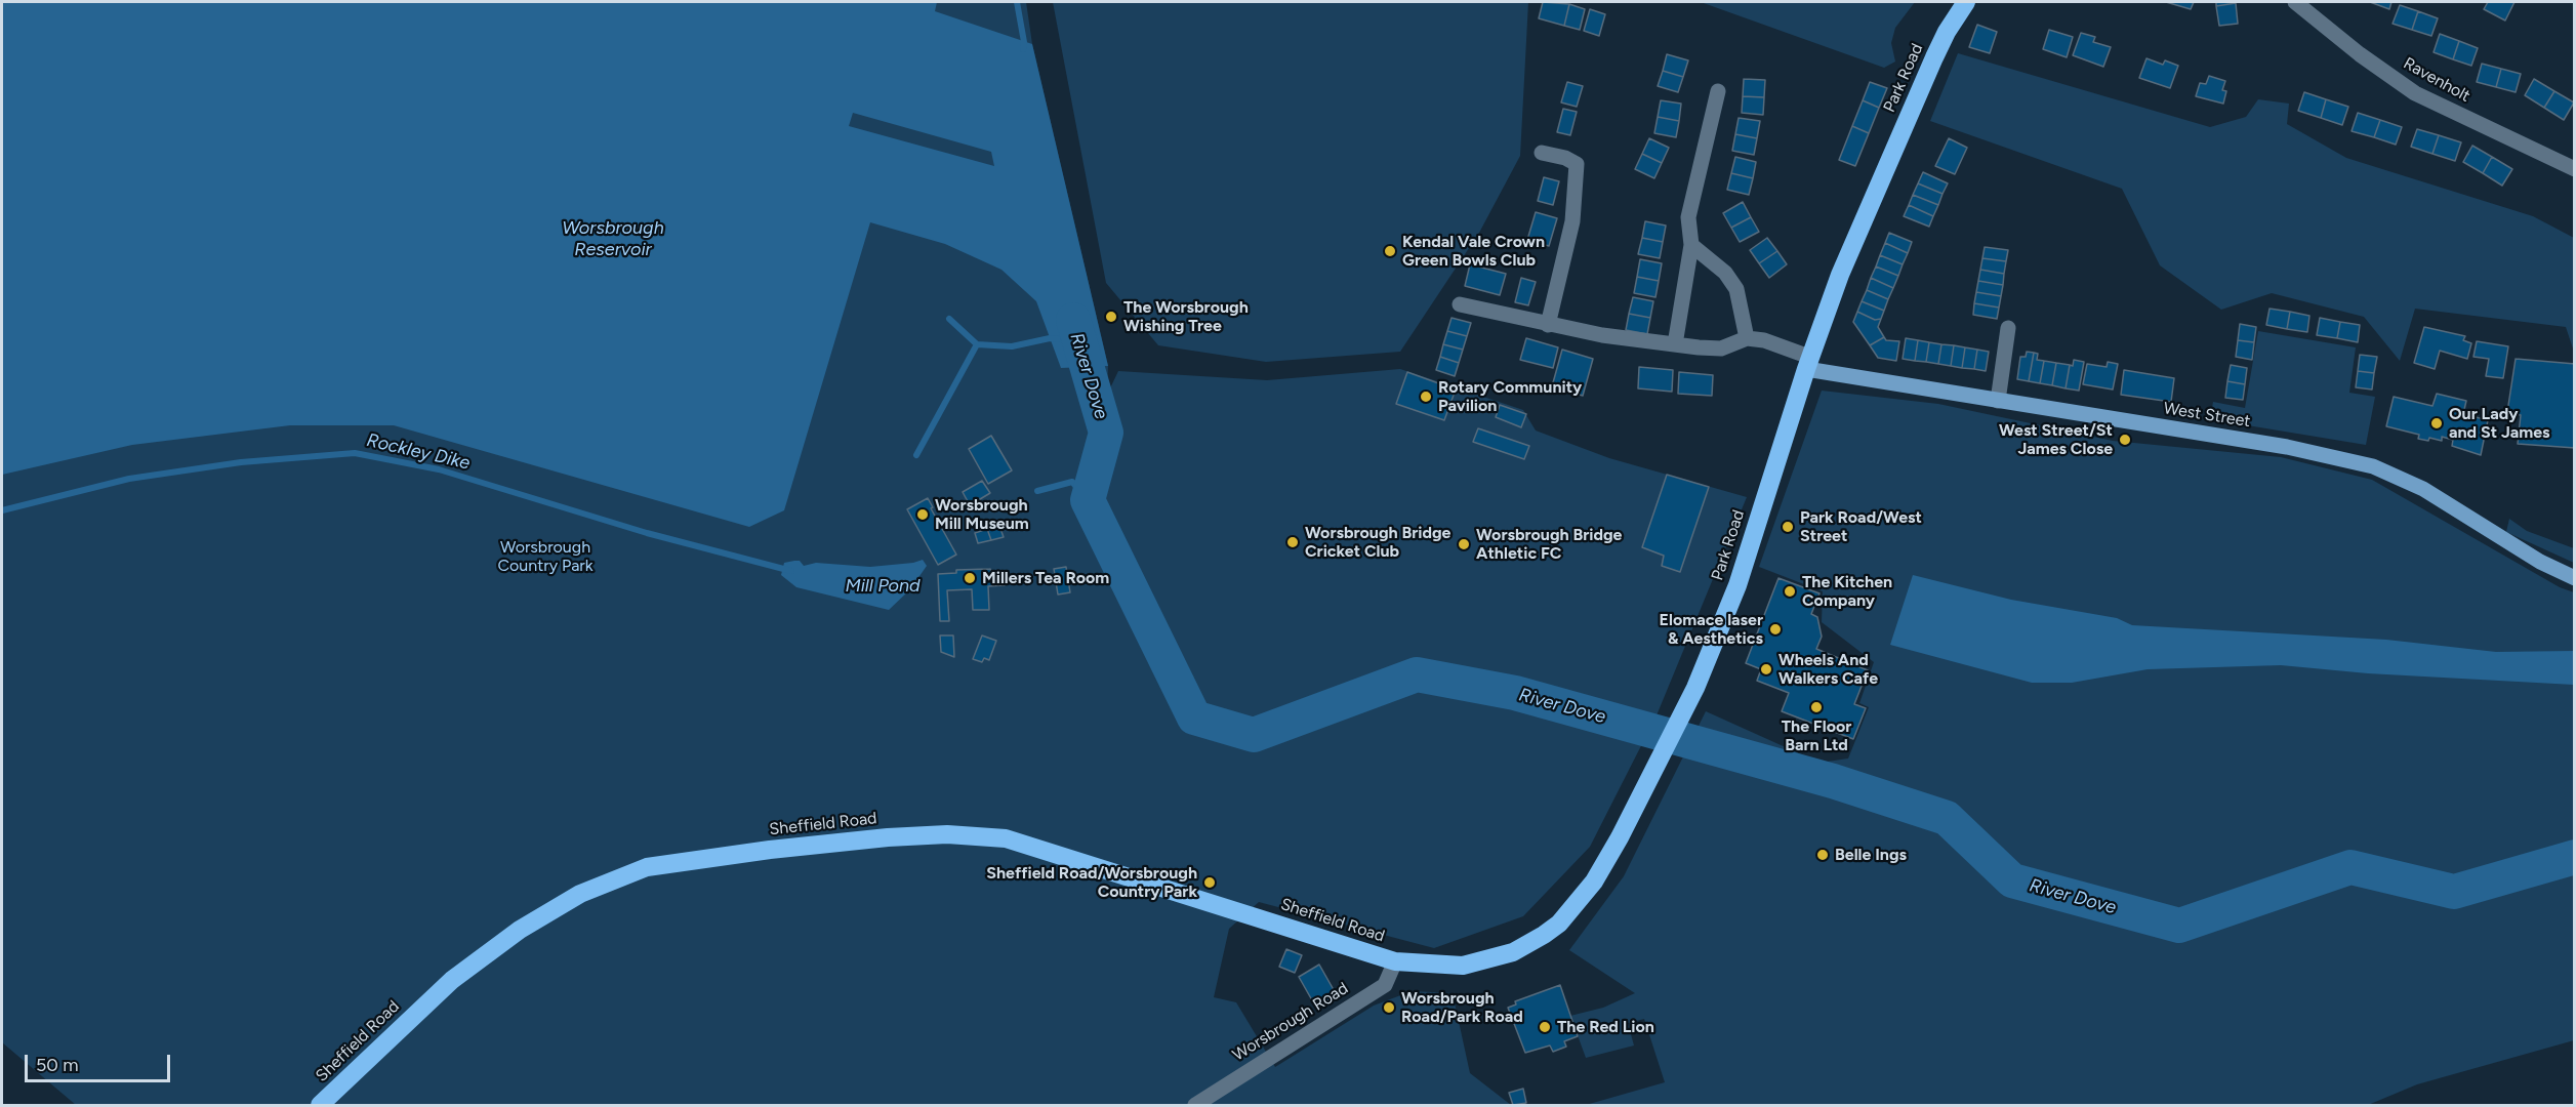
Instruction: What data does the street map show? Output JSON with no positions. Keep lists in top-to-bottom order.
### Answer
{
  "streets": {
    "highway": ["Park Road", "Sheffield Road"],
    "main road": ["West Street"],
    "street": ["Ravenholt", "Worsbrough Road"]
  },
  "crossings": [
    ["Park Road", "West Street"],
    ["Park Road", "Sheffield Road"],
    ["Park Road", "Worsbrough Road"],
    ["Sheffield Road", "Worsbrough Road"]
  ],
  "water": [
    "Worsbrough Reservoir",
    "River Dove",
    "Rockley Dike",
    "Mill Pond"
  ],
  "parks": ["Worsbrough Country Park"],
  "places": [
    "Kendal Vale Crown Green Bowls Club",
    "The Worsbrough Wishing Tree",
    "Rotary Community Pavilion",
    "Our Lady and St James",
    "West Street/St James Close",
    "Worsbrough Mill Museum",
    "Park Road/West Street",
    "Worsbrough Bridge Cricket Club",
    "Worsbrough Bridge Athletic FC",
    "Millers Tea Room",
    "The Kitchen Company",
    "Elomace laser & Aesthetics",
    "Wheels And Walkers Cafe",
    "The Floor Barn Ltd",
    "Belle Ings",
    "Sheffield Road/Worsbrough Country Park",
    "Worsbrough Road/Park Road",
    "The Red Lion"
  ],
  "scale_bar": "50 m"
}
